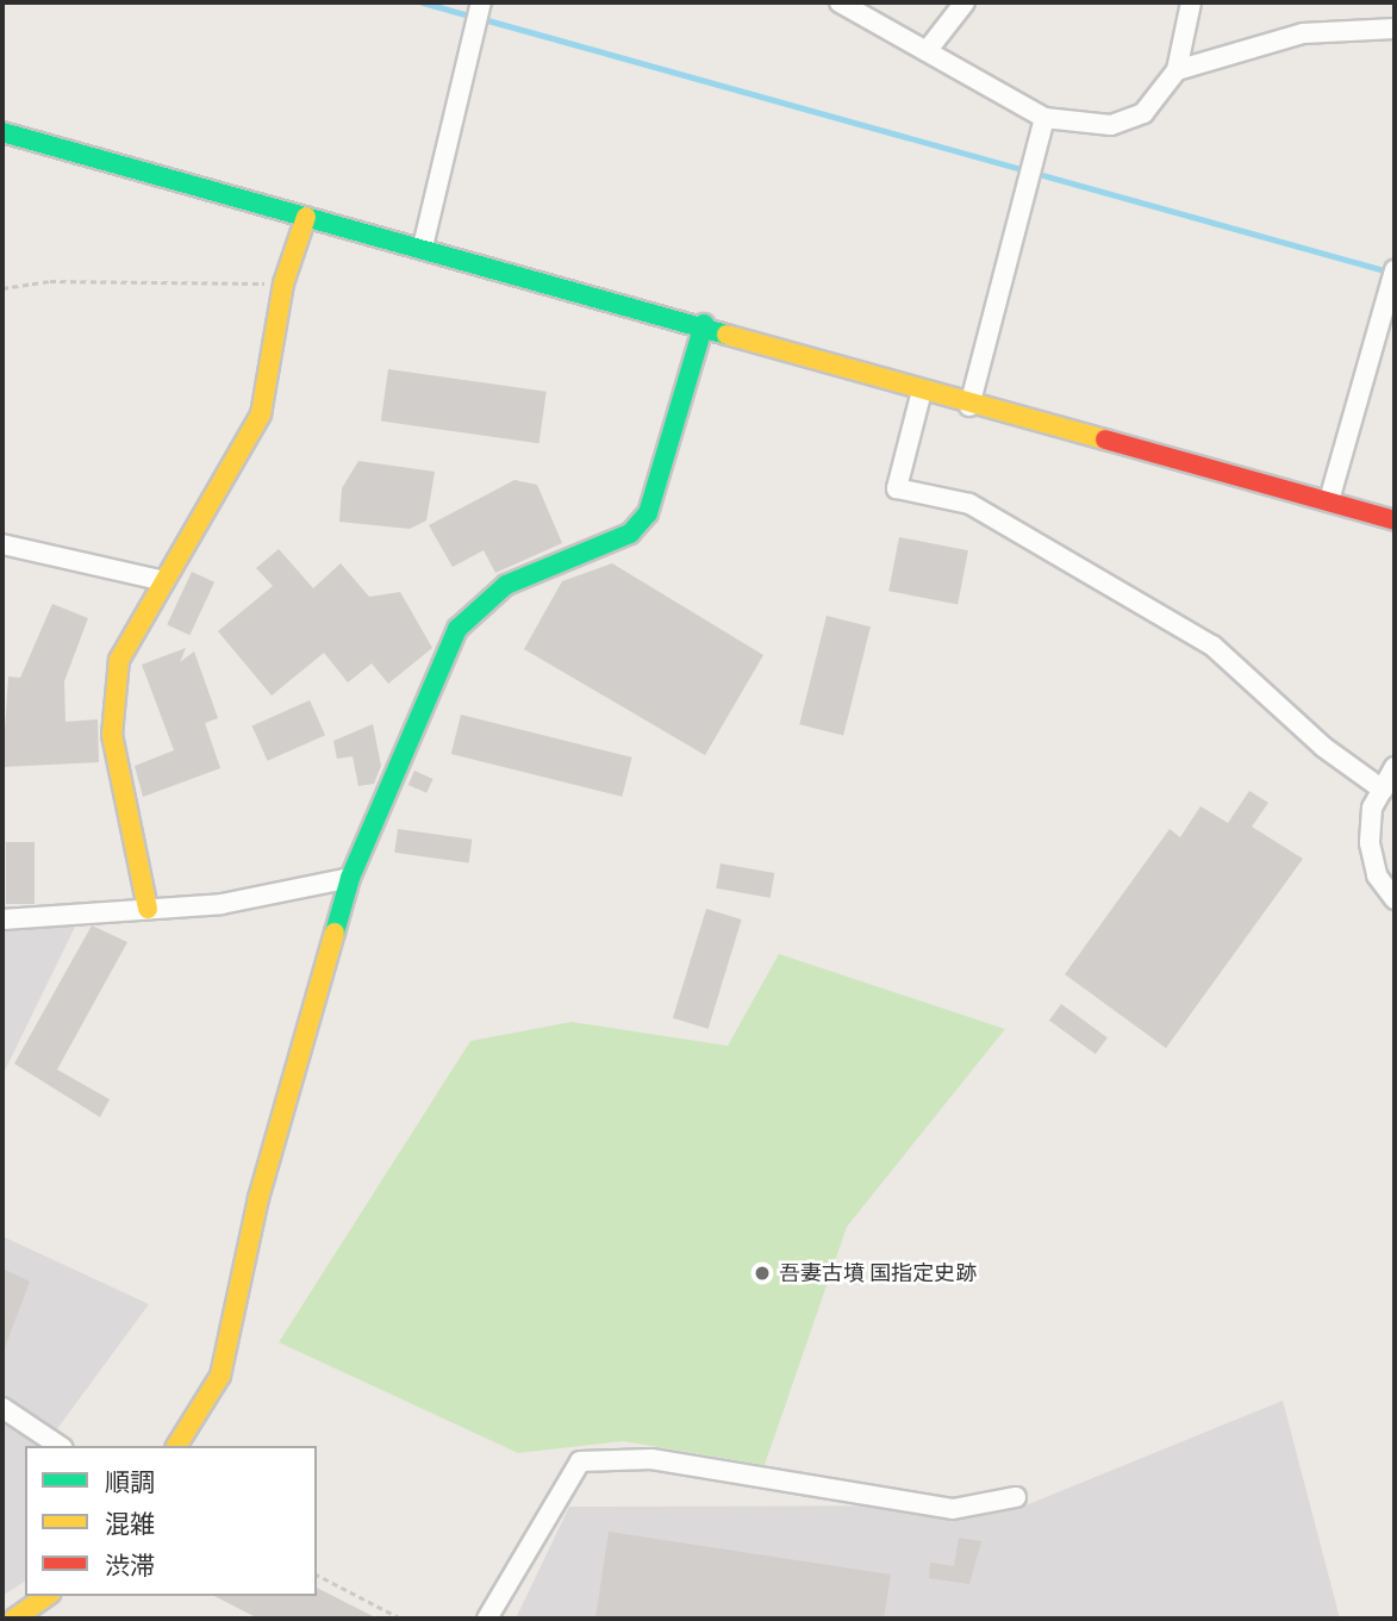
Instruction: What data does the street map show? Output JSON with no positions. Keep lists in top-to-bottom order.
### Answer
{
  "places": ["吾妻古墳 国指定史跡"],
  "legend": ["順調", "混雑", "渋滞"]
}
